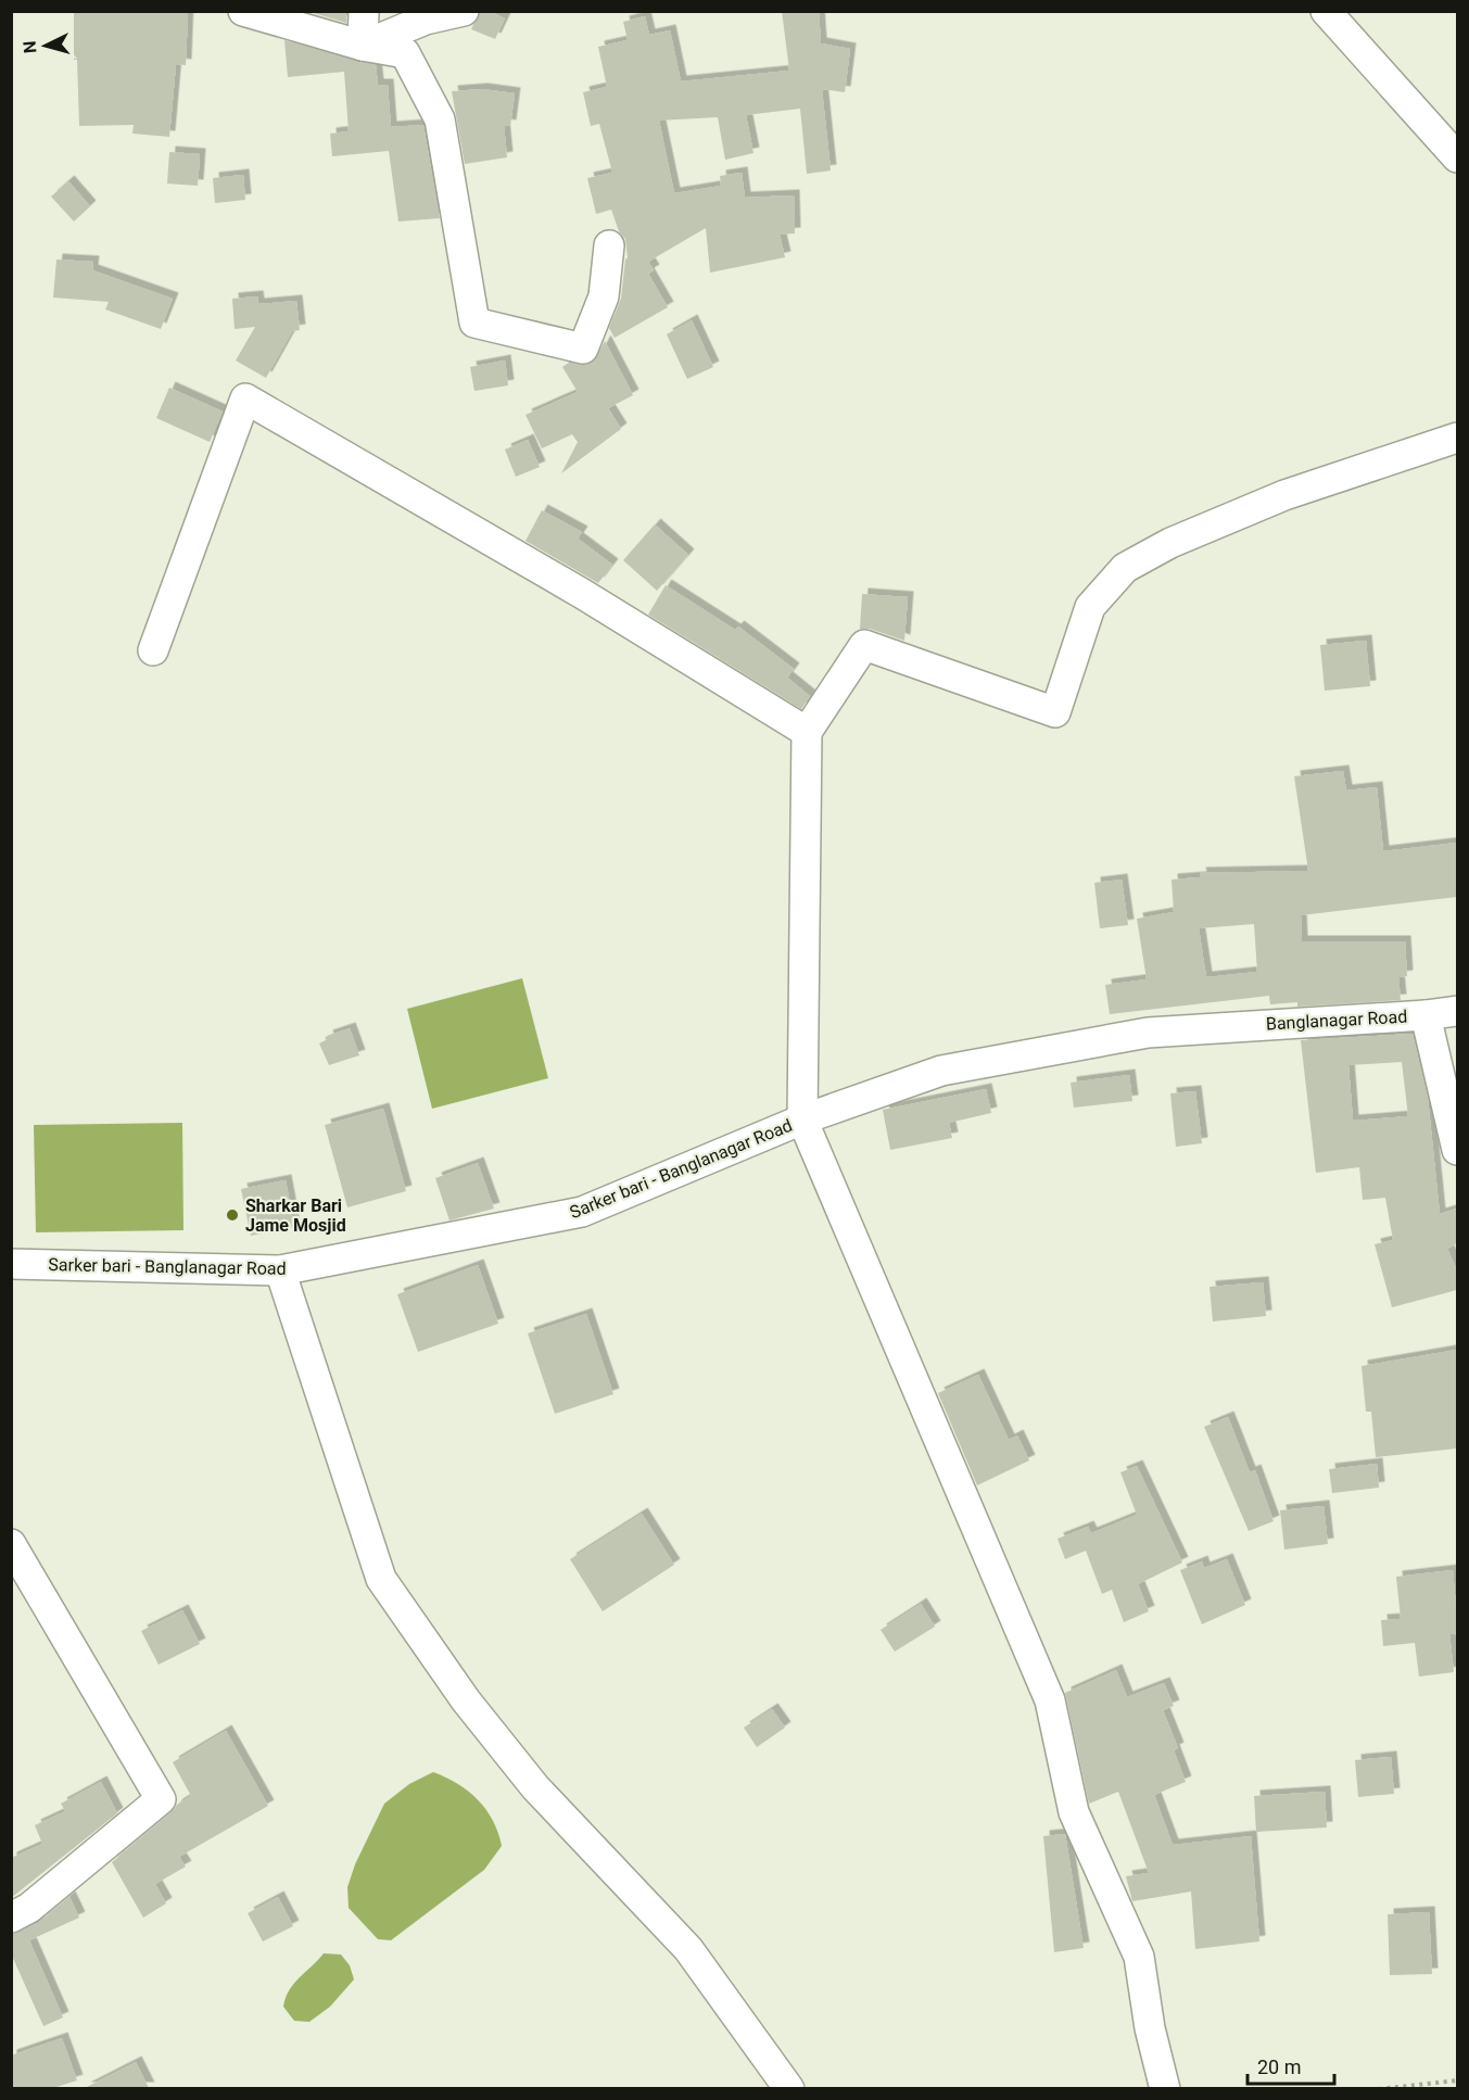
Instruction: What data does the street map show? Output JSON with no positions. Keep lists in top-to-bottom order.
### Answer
{
  "streets": {
    "street": ["Banglanagar Road", "Sarker bari - Banglanagar Road"]
  },
  "crossings": [
    ["Banglanagar Road", "Sarker bari - Banglanagar Road"]
  ],
  "places": ["Sharkar Bari Jame Mosjid"],
  "scale_bar": "20 m",
  "north": "left"
}
